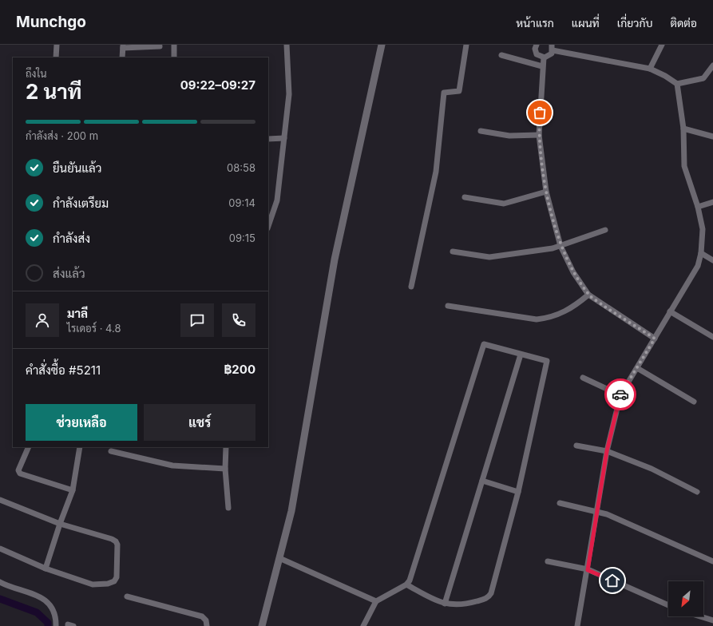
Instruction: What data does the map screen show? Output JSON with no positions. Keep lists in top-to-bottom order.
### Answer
{
  "north": "bottom left",
  "page": {
    "header": "Munchgo",
    "nav": [
      "หน้าแรก",
      "แผนที่",
      "เกี่ยวกับ",
      "ติดต่อ"
    ],
    "heading": ["2 นาที", "ถึงใน", "09:22–09:27"],
    "panel": [
      "มาลี",
      "ไรเดอร์ · 4.8",
      "คำสั่งซื้อ #5211",
      "฿200"
    ],
    "bar": "กำลังส่ง · 200 m",
    "list": [
      ["ยืนยันแล้ว", "08:58"],
      ["กำลังเตรียม", "09:14"],
      ["กำลังส่ง", "09:15"],
      "ส่งแล้ว"
    ],
    "buttons": ["ช่วยเหลือ", "แชร์"]
  }
}
